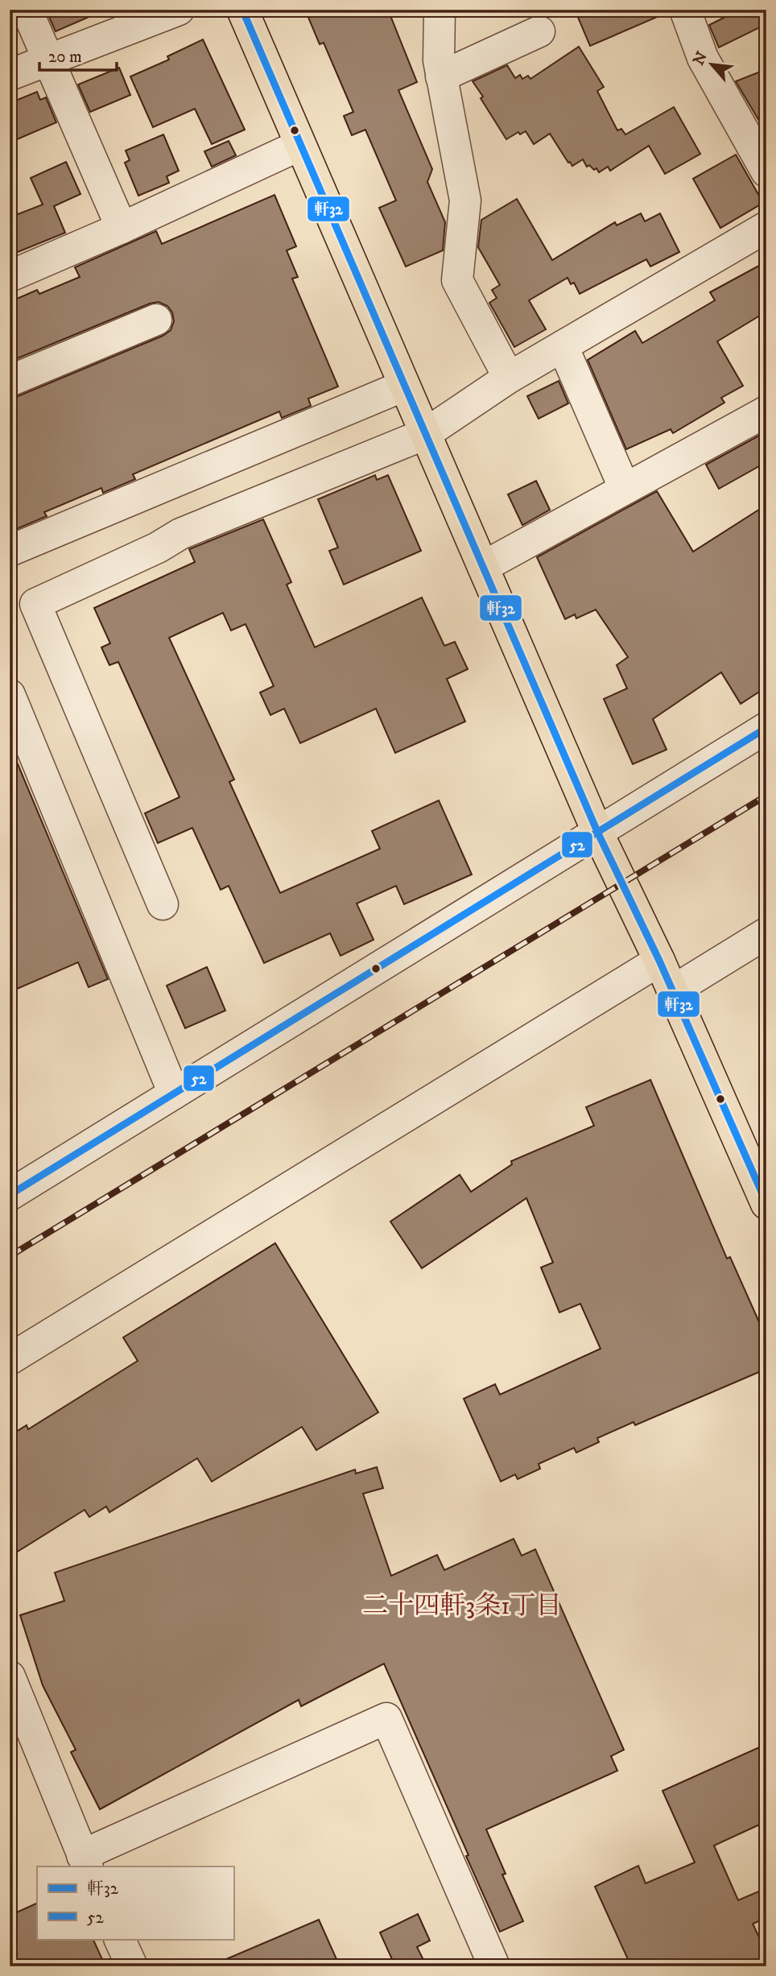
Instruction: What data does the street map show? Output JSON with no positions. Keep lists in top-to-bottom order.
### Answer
{
  "districts": ["二十四軒3条1丁目"],
  "lines": ["transit line 軒32", "transit line 52"],
  "legend": ["軒32", "52"],
  "scale_bar": "20 m",
  "north": "top left"
}
